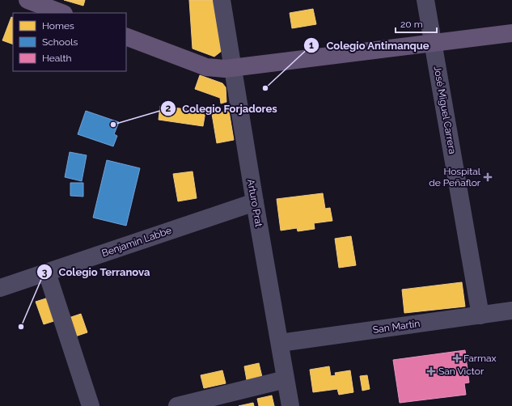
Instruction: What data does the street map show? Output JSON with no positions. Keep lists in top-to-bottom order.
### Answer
{
  "streets": {
    "street": [
      "José Miguel Carrera",
      "Arturo Prat",
      "Benjamin Labbe",
      "San Martín"
    ]
  },
  "crossings": [
    ["José Miguel Carrera", "San Martín"],
    ["Arturo Prat", "Benjamin Labbe"],
    ["Arturo Prat", "San Martín"]
  ],
  "places": {
    "other": ["Colegio Antimanque", "Colegio Forjadores", "Colegio Terranova"],
    "health": ["Hospital de Peñaflor", "Farmax", "San Victor"]
  },
  "legend": ["Homes", "Schools", "Health"],
  "scale_bar": "20 m"
}
